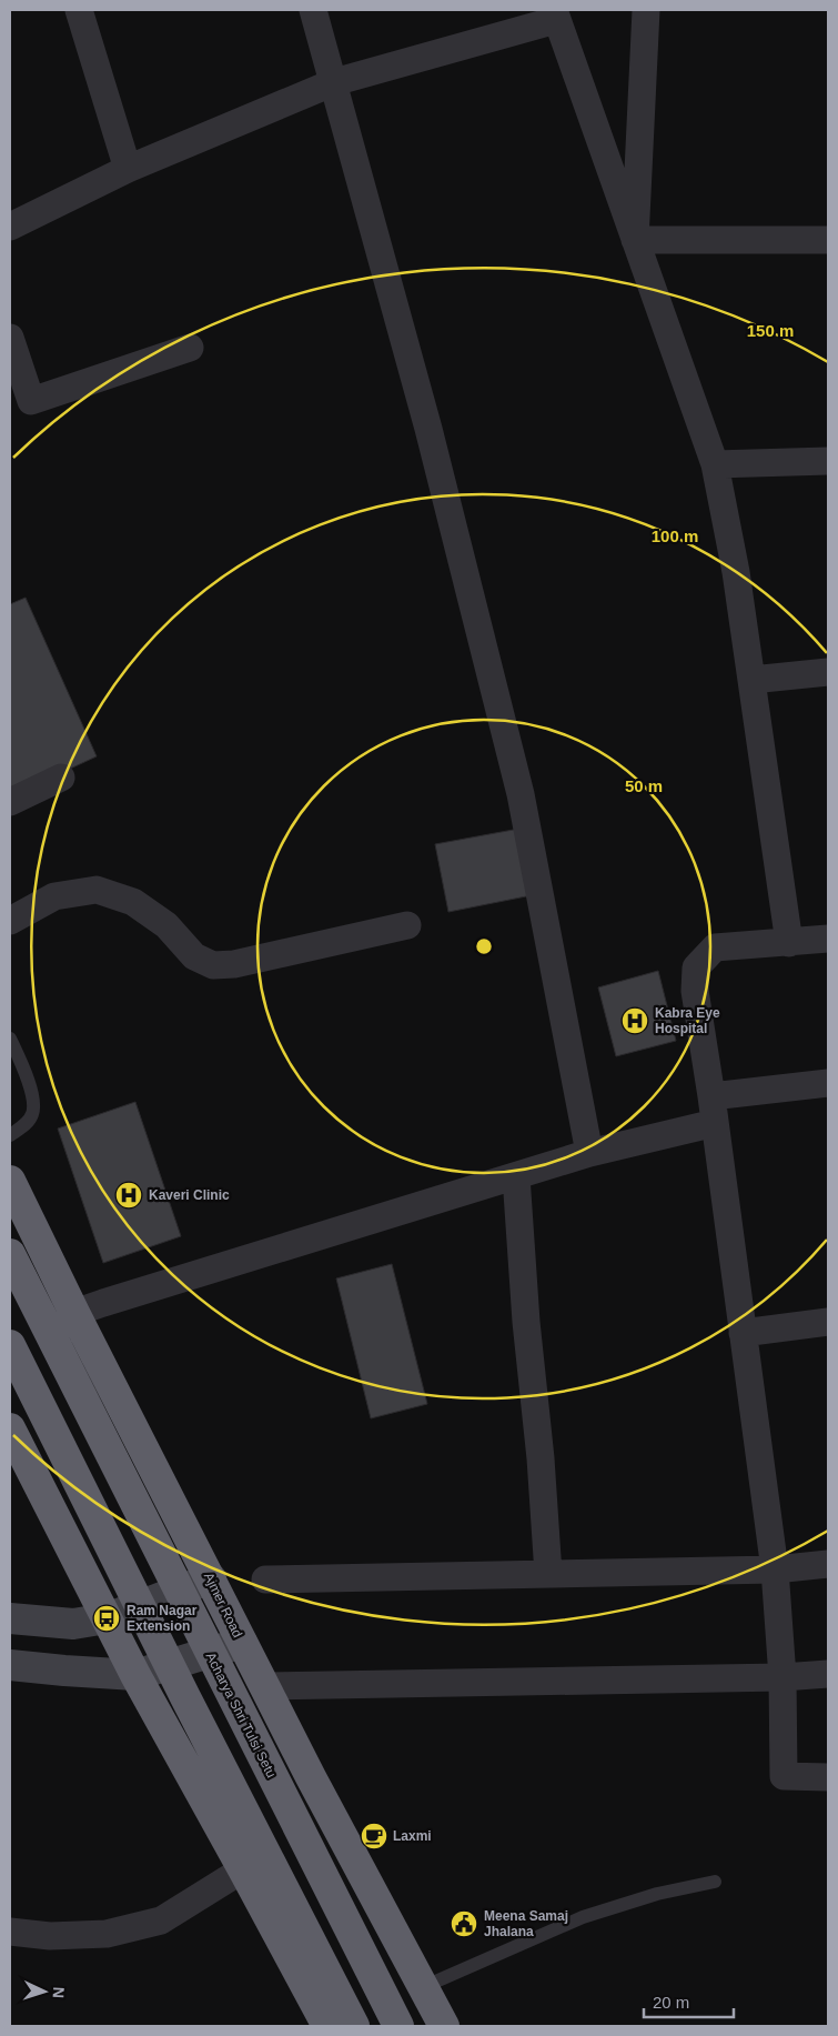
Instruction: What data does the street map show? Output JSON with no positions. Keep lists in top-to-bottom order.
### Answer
{
  "streets": {
    "highway": ["Ajmer Road", "Acharya Shri Tulsi Setu"]
  },
  "places": {
    "hospital": ["Kabra Eye Hospital", "Kaveri Clinic"],
    "bus stop": ["Ram Nagar Extension"],
    "cafe": ["Laxmi"],
    "public building": ["Meena Samaj Jhalana"]
  },
  "scale_bar": "20 m",
  "north": "right",
  "rings": ["150 m", "100 m", "50 m"]
}
